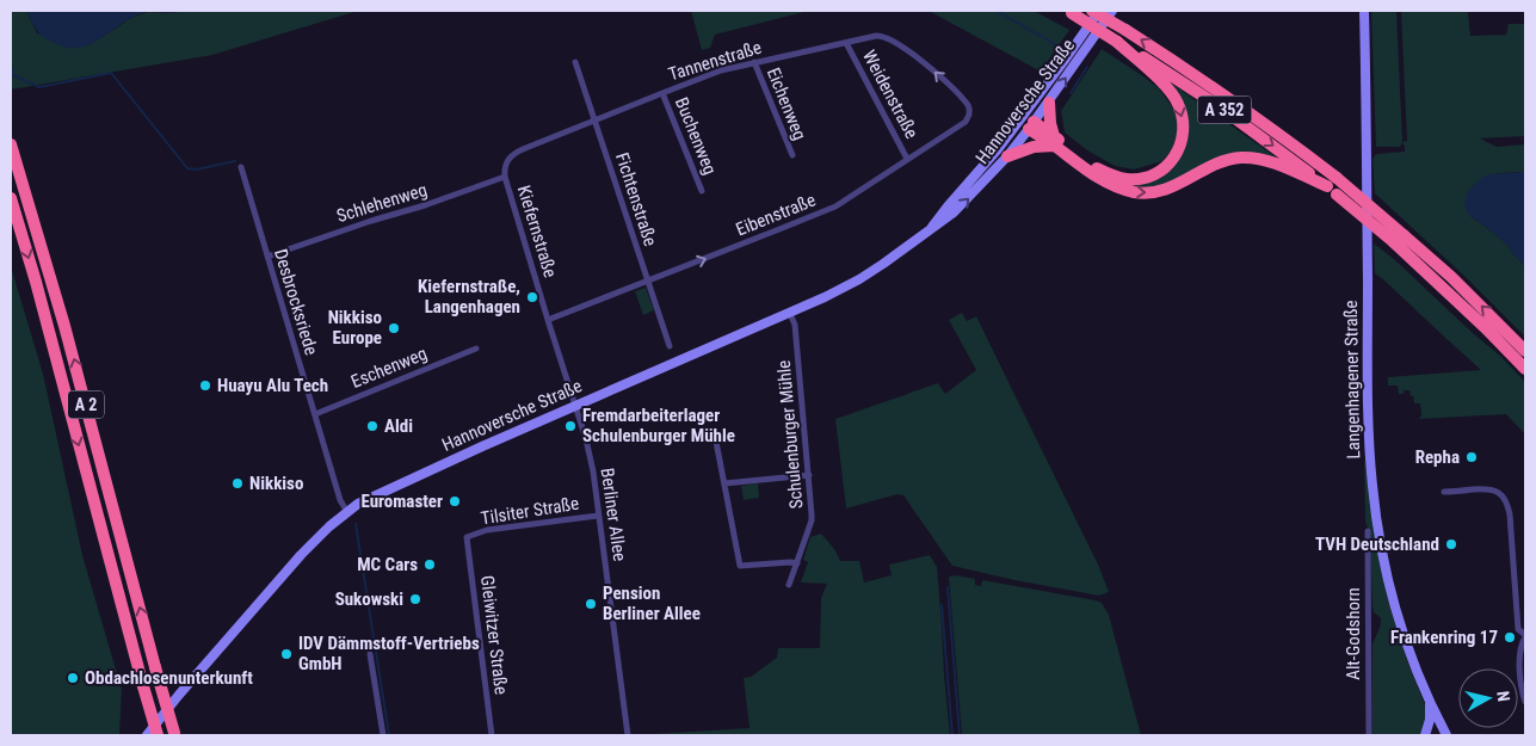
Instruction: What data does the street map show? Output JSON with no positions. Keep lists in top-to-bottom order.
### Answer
{
  "streets": {
    "highway": ["A 352", "A 2"],
    "main road": ["Hannoversche Straße", "Langenhagener Straße"],
    "street": [
      "Tannenstraße",
      "Weidenstraße",
      "Eichenweg",
      "Buchenweg",
      "Fichtenstraße",
      "Schlehenweg",
      "Eibenstraße",
      "Kiefernstraße",
      "Desbrocksriede",
      "Eschenweg",
      "Schulenburger Mühle",
      "Tilsiter Straße",
      "Berliner Allee",
      "Alt-Godshorn",
      "Gleiwitzer Straße"
    ]
  },
  "crossings": [
    ["Tannenstraße", "Weidenstraße"],
    ["Tannenstraße", "Eichenweg"],
    ["Tannenstraße", "Buchenweg"],
    ["Tannenstraße", "Fichtenstraße"],
    ["Tannenstraße", "Eibenstraße"],
    ["Tannenstraße", "Kiefernstraße"],
    ["Weidenstraße", "Eibenstraße"],
    ["Hannoversche Straße", "Kiefernstraße"],
    ["Hannoversche Straße", "Desbrocksriede"],
    ["Hannoversche Straße", "Schulenburger Mühle"],
    ["Hannoversche Straße", "Berliner Allee"],
    ["Fichtenstraße", "Eibenstraße"],
    ["Fichtenstraße", "Kiefernstraße"],
    ["Schlehenweg", "Kiefernstraße"],
    ["Schlehenweg", "Desbrocksriede"],
    ["Eibenstraße", "Kiefernstraße"],
    ["Kiefernstraße", "Berliner Allee"],
    ["Desbrocksriede", "Eschenweg"],
    ["Tilsiter Straße", "Berliner Allee"],
    ["Tilsiter Straße", "Gleiwitzer Straße"]
  ],
  "one_way": ["Eibenstraße"],
  "places": [
    "Kiefernstraße, Langenhagen",
    "Nikkiso Europe",
    "Huayu Alu Tech",
    "Aldi",
    "Fremdarbeiterlager Schulenburger Mühle",
    "Repha",
    "Nikkiso",
    "Euromaster",
    "TVH Deutschland",
    "MC Cars",
    "Sukowski",
    "Pension Berliner Allee",
    "Frankenring 17",
    "IDV Dämmstoff-Vertriebs GmbH",
    "Obdachlosenunterkunft"
  ],
  "north": "right"
}
